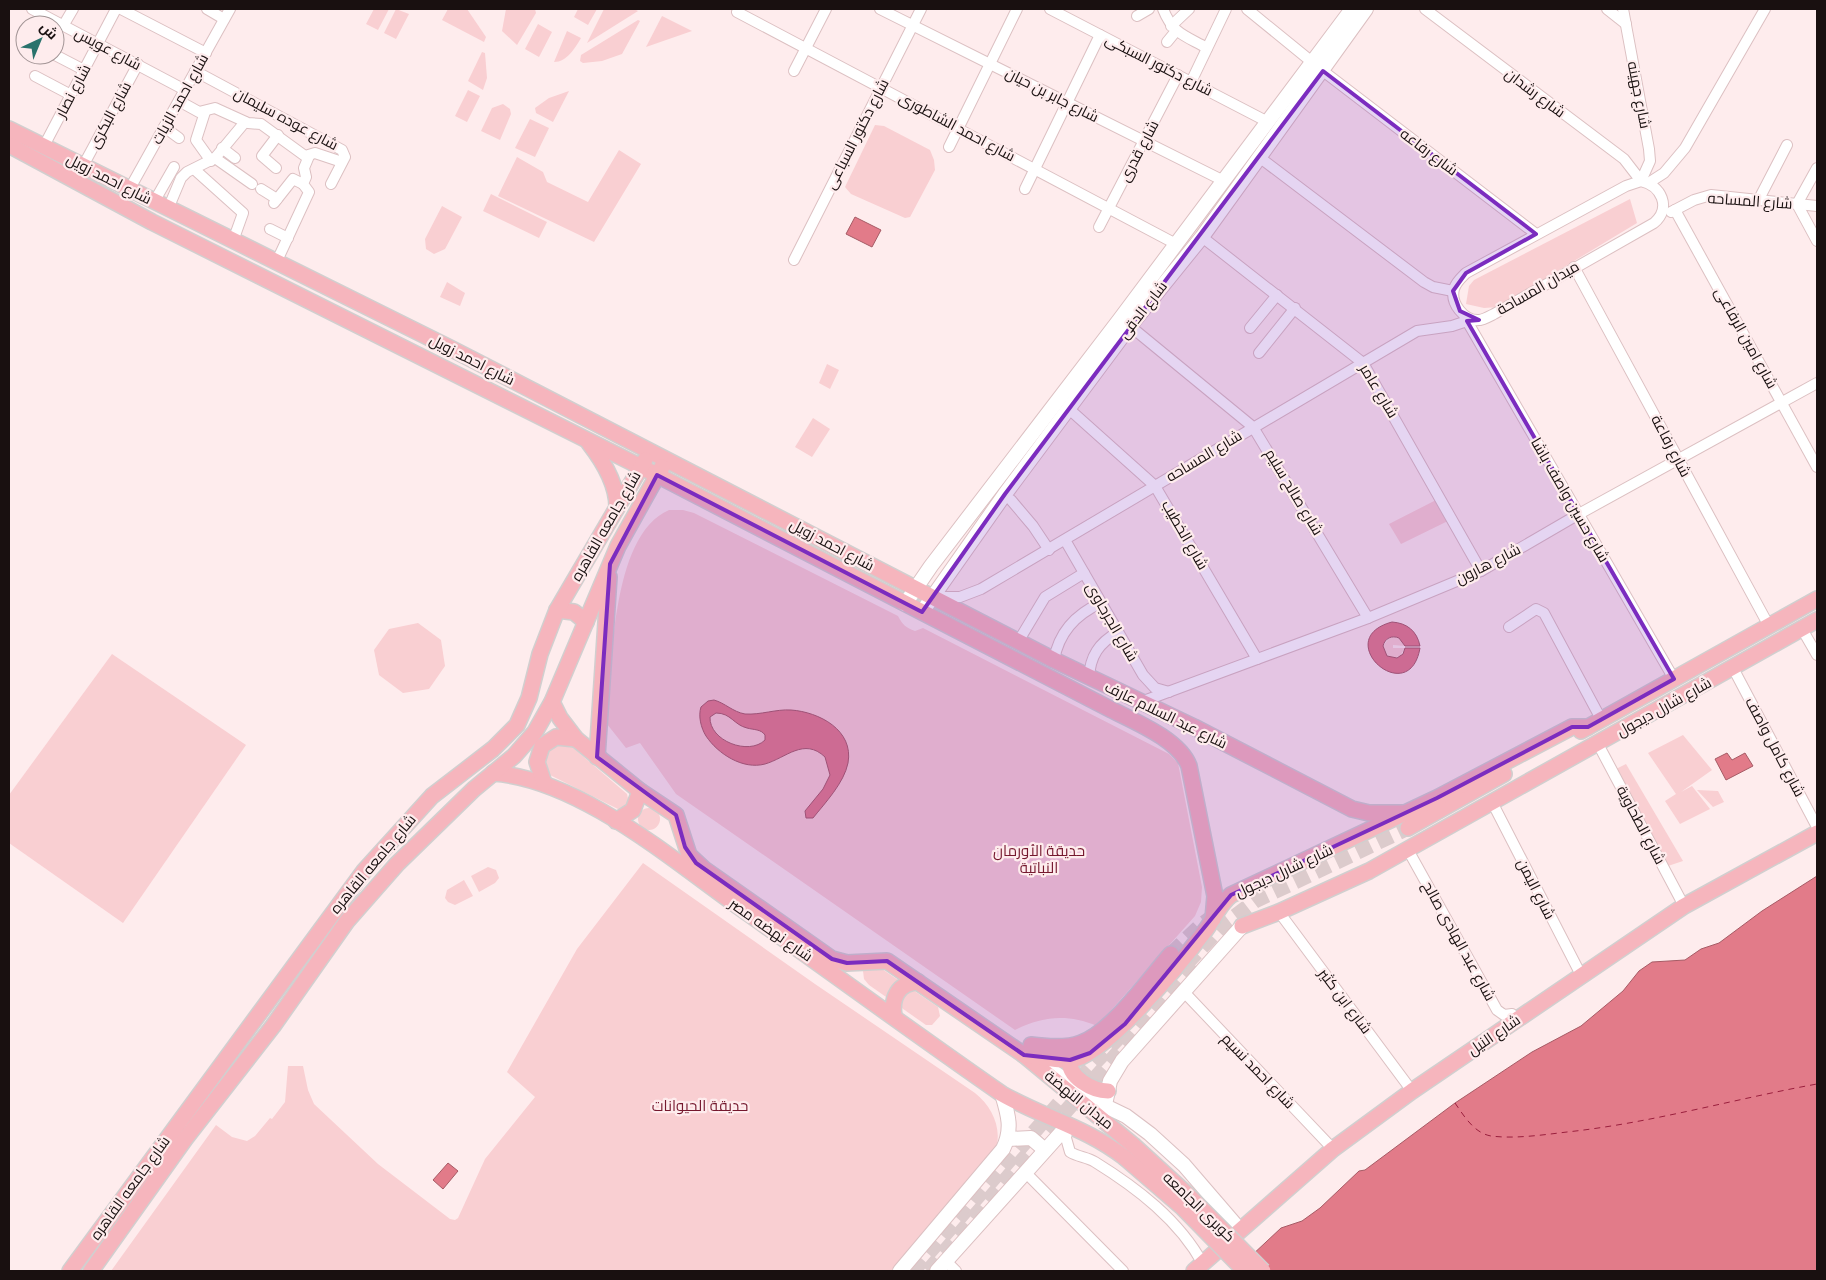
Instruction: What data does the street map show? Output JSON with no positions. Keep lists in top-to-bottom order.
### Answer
{
  "streets": {
    "main road": [
      "شارع احمد زويل",
      "شارع الدقى",
      "شارع جامعه القاهره",
      "شارع شارل ديجول",
      "شارع عبد السلام عارف",
      "شارع نهضه مصر",
      "شارع النيل",
      "ميدان النهضة",
      "كوبرى الجامعه"
    ],
    "street": [
      "شارع عويس",
      "شارع دكتور السبكى",
      "شارع نصار",
      "شارع رشدان",
      "شارع جابر بن حيان",
      "شارع جهينه",
      "شارع احمد الزيات",
      "شارع البكرى",
      "شارع عوده سليمان",
      "شارع احمد الشاطورى",
      "شارع دكتور السباعى",
      "شارع قدرى",
      "شارع رفاعه",
      "شارع المساحه",
      "ميدان المساحة",
      "شارع امين الرفاعى",
      "شارع عامر",
      "شارع رفاعة",
      "شارع صالح سليم",
      "شارع حسين واصف باشا",
      "شارع الخطيب",
      "شارع هارون",
      "شارع الجرجاوى",
      "شارع كامل واصف",
      "شارع الطحاوية",
      "شارع اليمن",
      "شارع عبد الهادى صالح",
      "شارع ابن كثير",
      "شارع احمد نسيم"
    ]
  },
  "crossings": [
    ["شارع عويس", "شارع نصار"],
    ["شارع عويس", "شارع احمد الزيات"],
    ["شارع عويس", "شارع البكرى"],
    ["شارع دكتور السبكى", "شارع قدرى"],
    ["شارع دكتور السبكى", "شارع الدقى"],
    ["شارع نصار", "شارع احمد زويل"],
    ["شارع رشدان", "شارع جهينه"],
    ["شارع جابر بن حيان", "شارع دكتور السباعى"],
    ["شارع جابر بن حيان", "شارع قدرى"],
    ["شارع جابر بن حيان", "شارع الدقى"],
    ["شارع احمد الزيات", "شارع عوده سليمان"],
    ["شارع احمد الزيات", "شارع احمد زويل"],
    ["شارع البكرى", "شارع احمد زويل"],
    ["شارع احمد الشاطورى", "شارع دكتور السباعى"],
    ["شارع احمد الشاطورى", "شارع قدرى"],
    ["شارع احمد الشاطورى", "شارع الدقى"],
    ["شارع رفاعه", "شارع الدقى"],
    ["شارع احمد زويل", "شارع المساحه"],
    ["شارع احمد زويل", "شارع الدقى"],
    ["شارع احمد زويل", "شارع جامعه القاهره"],
    ["شارع احمد زويل", "شارع عبد السلام عارف"],
    ["شارع المساحه", "ميدان المساحة"],
    ["شارع المساحه", "شارع الدقى"],
    ["شارع المساحه", "شارع امين الرفاعى"],
    ["شارع المساحه", "شارع عامر"],
    ["شارع المساحه", "شارع صالح سليم"],
    ["شارع المساحه", "شارع حسين واصف باشا"],
    ["شارع المساحه", "شارع الخطيب"],
    ["شارع المساحه", "شارع الجرجاوى"],
    ["شارع المساحه", "شارع عبد السلام عارف"],
    ["ميدان المساحة", "شارع رفاعة"],
    ["شارع الدقى", "شارع عامر"],
    ["شارع الدقى", "شارع صالح سليم"],
    ["شارع الدقى", "شارع الخطيب"],
    ["شارع الدقى", "شارع عبد السلام عارف"],
    ["شارع امين الرفاعى", "شارع هارون"],
    ["شارع عامر", "شارع هارون"],
    ["شارع رفاعة", "شارع هارون"],
    ["شارع رفاعة", "شارع شارل ديجول"],
    ["شارع صالح سليم", "شارع هارون"],
    ["شارع حسين واصف باشا", "شارع هارون"],
    ["شارع حسين واصف باشا", "شارع شارل ديجول"],
    ["شارع جامعه القاهره", "شارع نهضه مصر"],
    ["شارع الخطيب", "شارع هارون"],
    ["شارع هارون", "شارع الجرجاوى"],
    ["شارع هارون", "شارع عبد السلام عارف"],
    ["شارع شارل ديجول", "شارع عبد السلام عارف"],
    ["شارع شارل ديجول", "شارع كامل واصف"],
    ["شارع شارل ديجول", "شارع الطحاوية"],
    ["شارع شارل ديجول", "شارع اليمن"],
    ["شارع شارل ديجول", "شارع نهضه مصر"],
    ["شارع شارل ديجول", "شارع عبد الهادى صالح"],
    ["شارع شارل ديجول", "شارع ابن كثير"],
    ["شارع شارل ديجول", "ميدان النهضة"],
    ["شارع الطحاوية", "شارع النيل"],
    ["شارع اليمن", "شارع النيل"],
    ["شارع نهضه مصر", "ميدان النهضة"],
    ["شارع عبد الهادى صالح", "شارع النيل"],
    ["شارع ابن كثير", "شارع النيل"],
    ["شارع النيل", "شارع احمد نسيم"],
    ["ميدان النهضة", "كوبرى الجامعه"]
  ],
  "parks": ["حديقة الأورمان النباتية", "حديقة الحيوانات"],
  "north": "top right"
}
